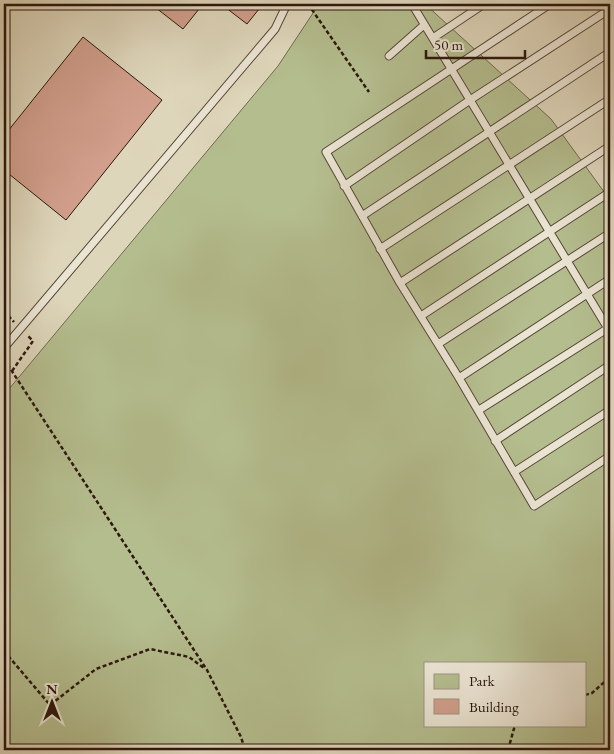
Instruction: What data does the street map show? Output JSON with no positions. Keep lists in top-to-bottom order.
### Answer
{
  "legend": ["Park", "Building"],
  "scale_bar": "50 m",
  "north": "top"
}
